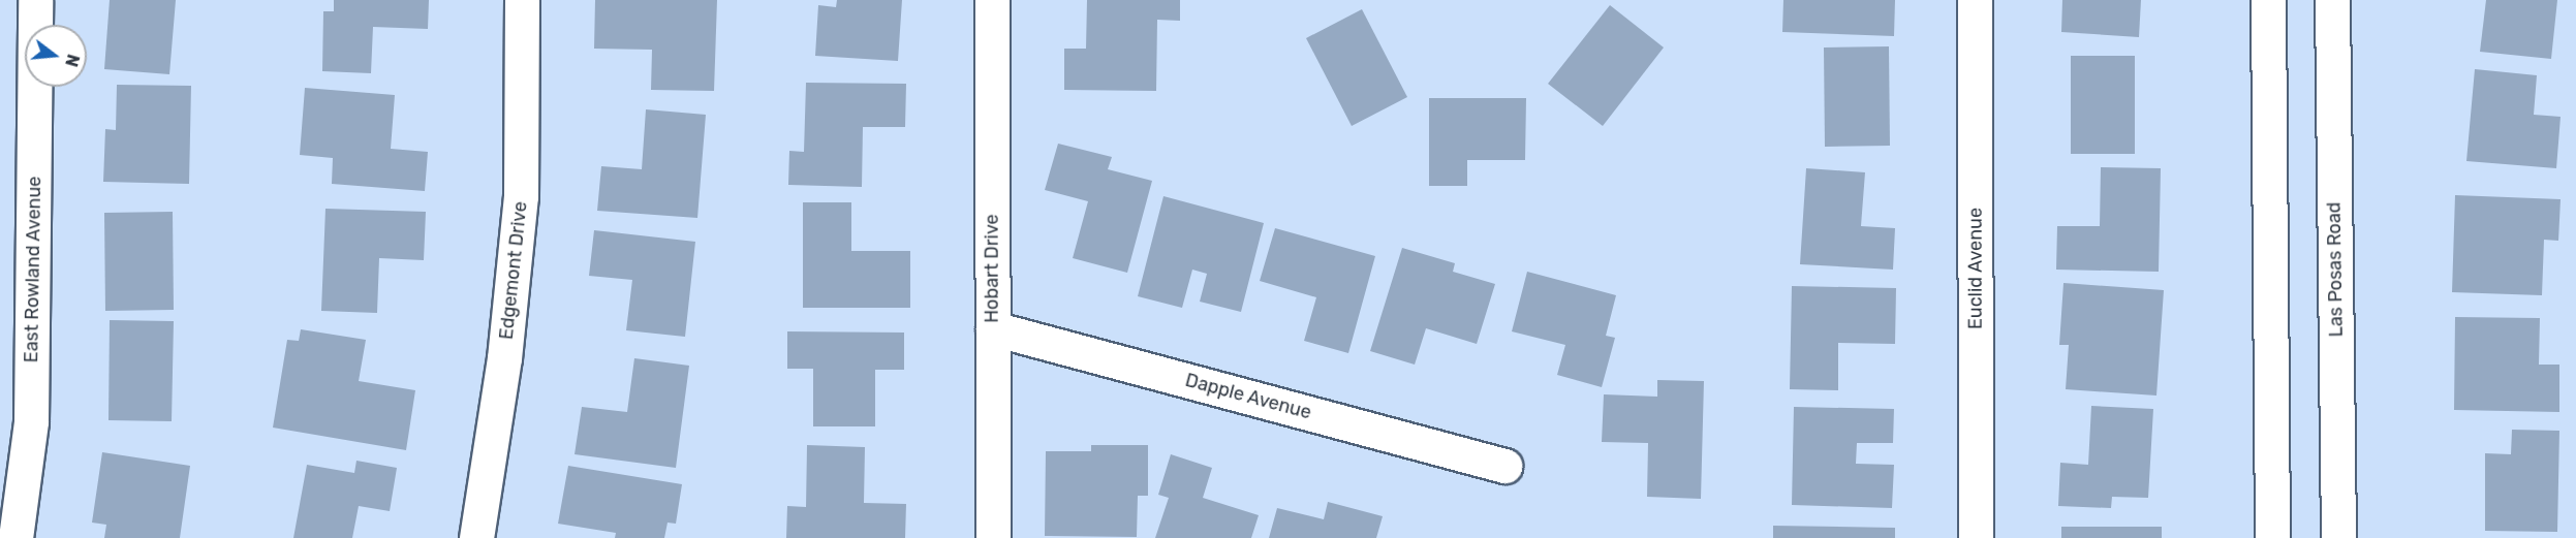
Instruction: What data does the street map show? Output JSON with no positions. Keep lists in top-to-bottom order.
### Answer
{
  "streets": {
    "street": [
      "Hobart Drive",
      "Euclid Avenue",
      "East Rowland Avenue",
      "Las Posas Road",
      "Edgemont Drive",
      "Dapple Avenue"
    ]
  },
  "crossings": [
    ["Hobart Drive", "Dapple Avenue"]
  ],
  "north": "right"
}
